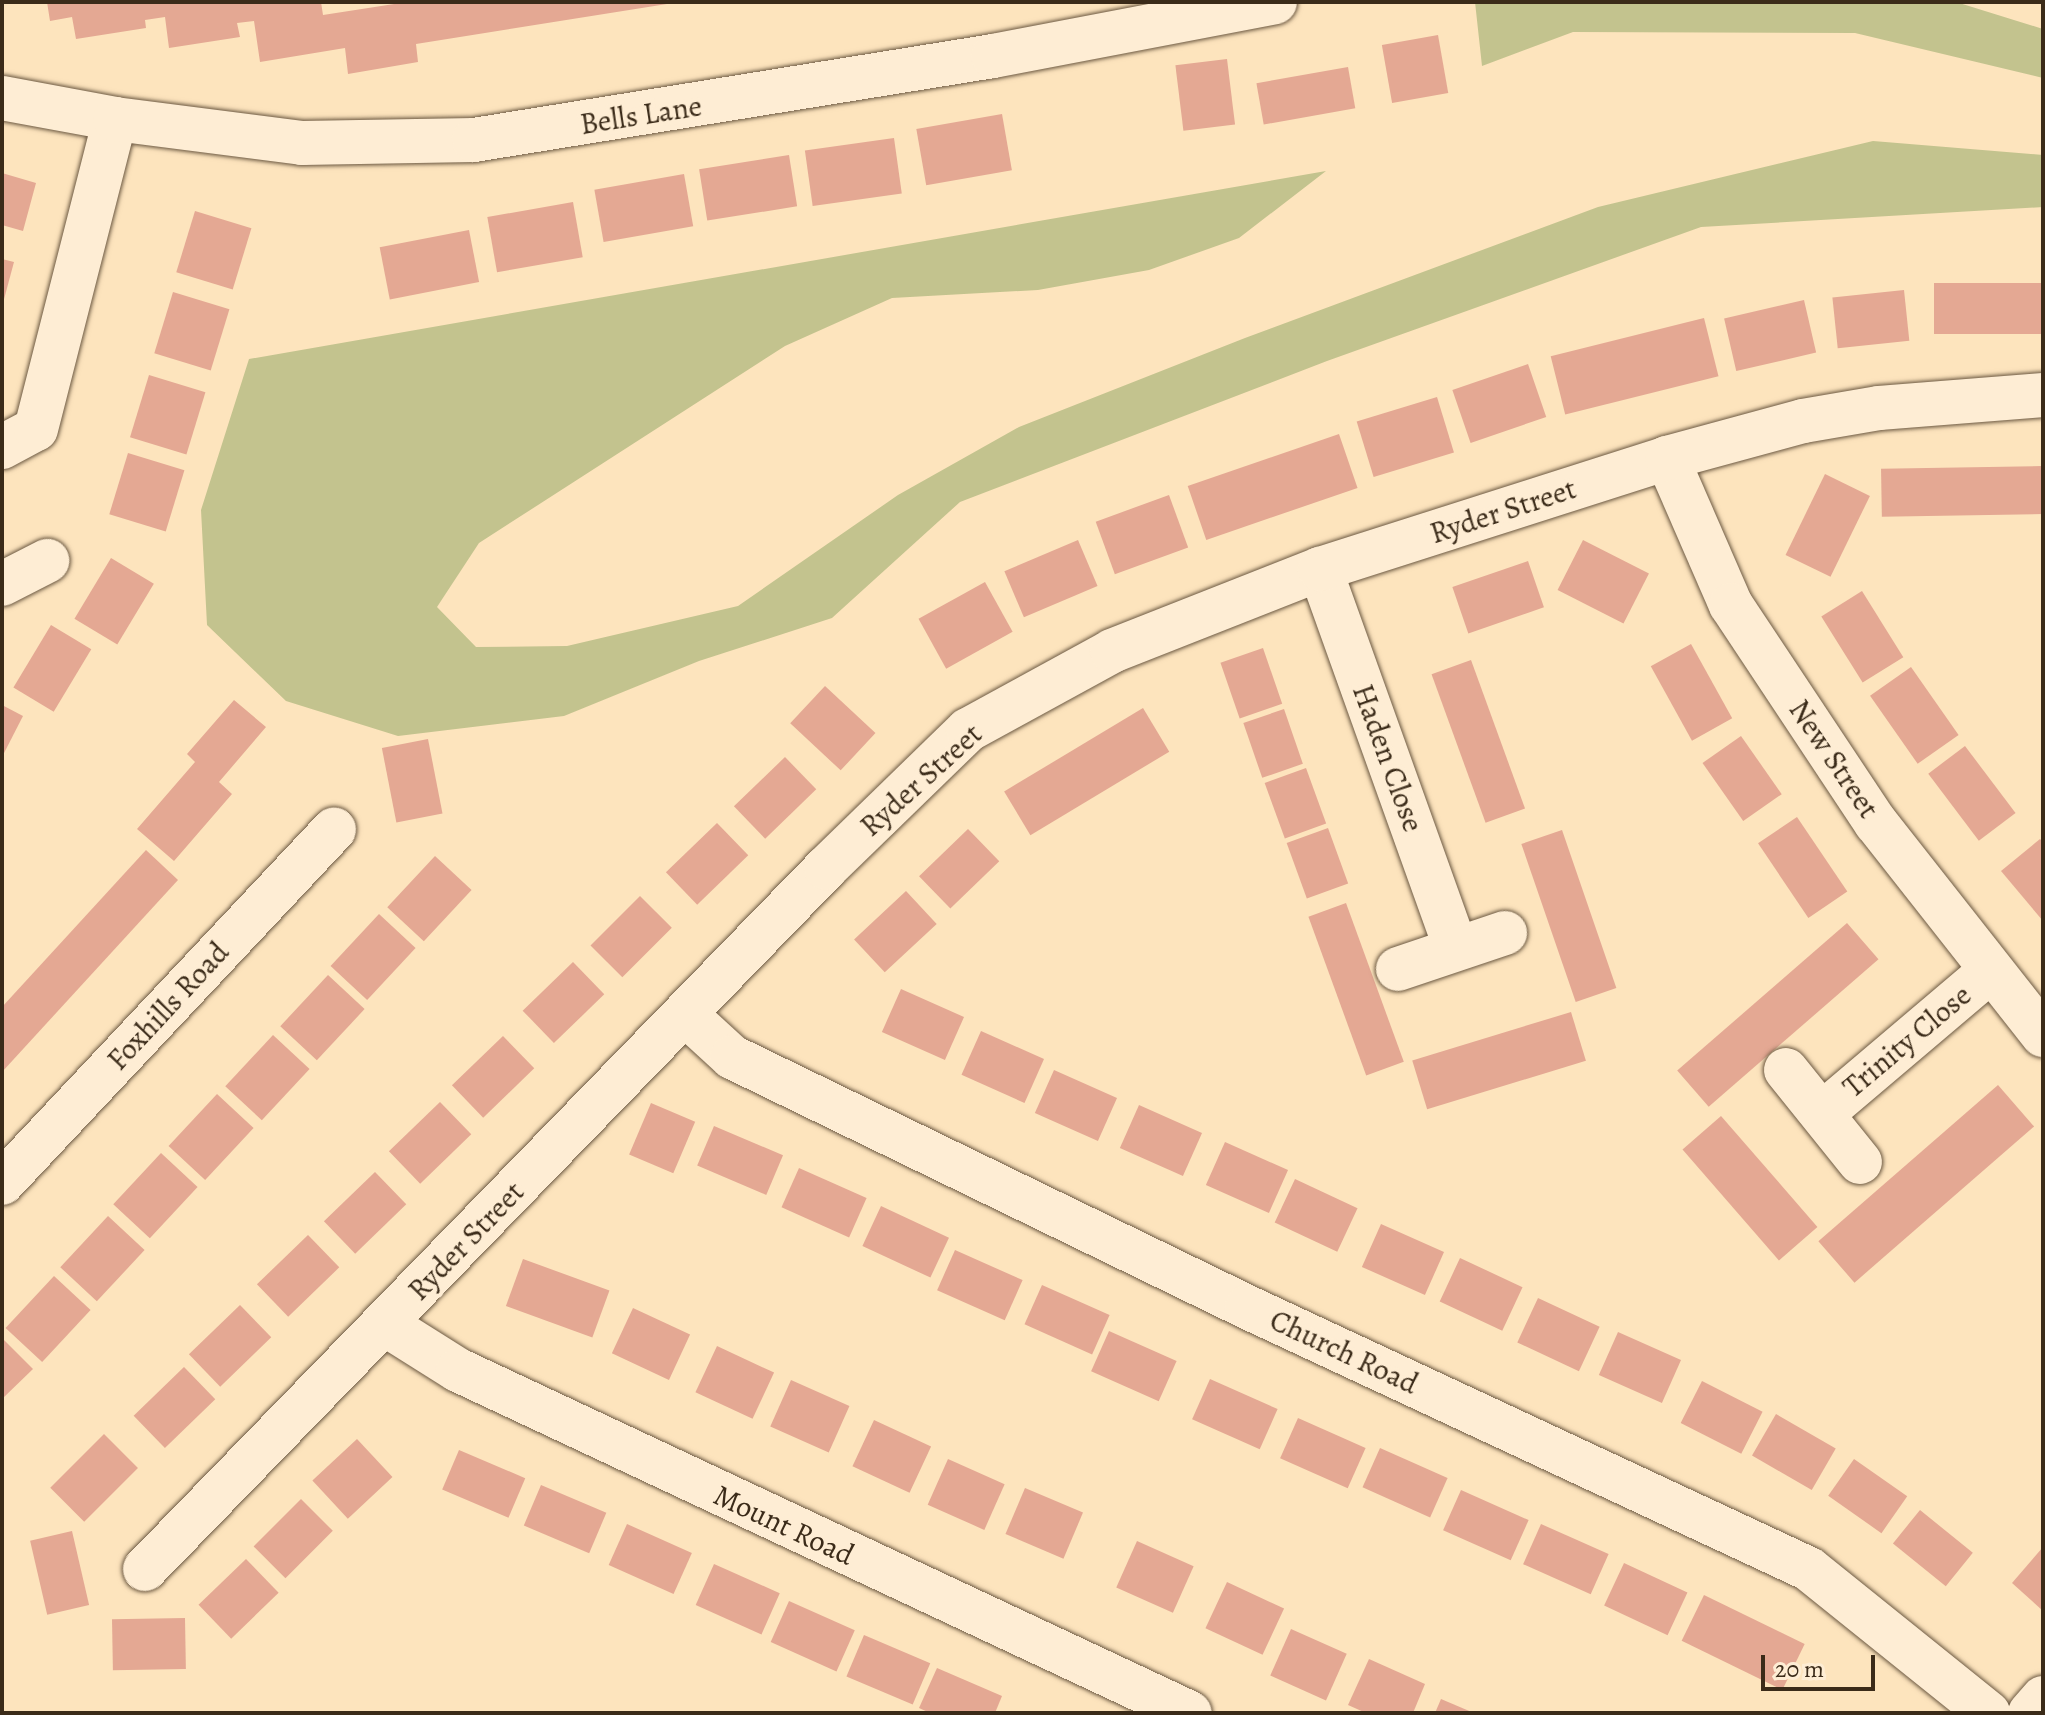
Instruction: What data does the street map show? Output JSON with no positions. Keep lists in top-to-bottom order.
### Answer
{
  "streets": {
    "street": [
      "Bells Lane",
      "Ryder Street",
      "Haden Close",
      "New Street",
      "Foxhills Road",
      "Trinity Close",
      "Church Road",
      "Mount Road"
    ]
  },
  "crossings": [
    ["Ryder Street", "Haden Close"],
    ["Ryder Street", "New Street"],
    ["Ryder Street", "Church Road"],
    ["Ryder Street", "Mount Road"],
    ["New Street", "Trinity Close"]
  ],
  "scale_bar": "20 m"
}
